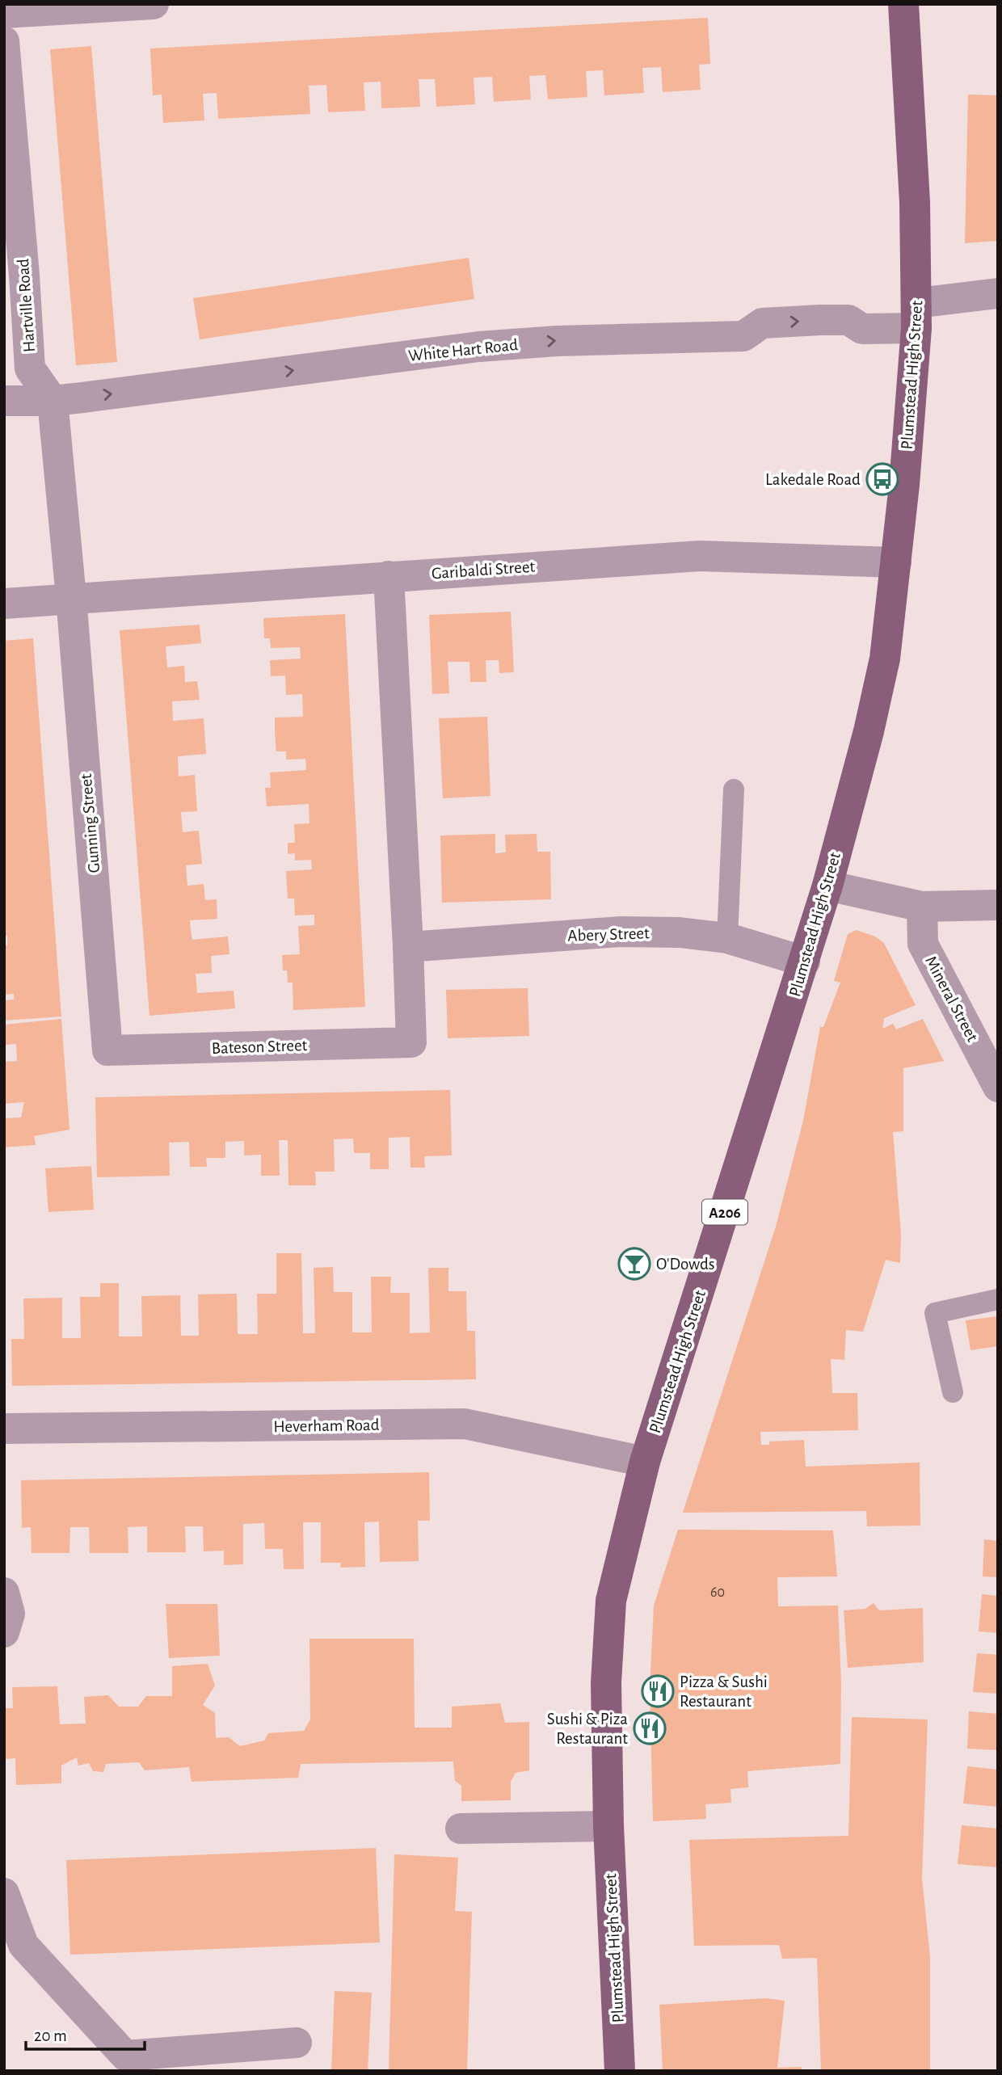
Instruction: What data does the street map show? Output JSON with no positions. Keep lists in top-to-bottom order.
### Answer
{
  "streets": {
    "main road": ["Plumstead High Street", "A206"],
    "street": [
      "Hartville Road",
      "White Hart Road",
      "Garibaldi Street",
      "Gunning Street",
      "Abery Street",
      "Mineral Street",
      "Bateson Street",
      "Heverham Road"
    ]
  },
  "crossings": [
    ["Hartville Road", "White Hart Road"],
    ["Hartville Road", "Garibaldi Street"],
    ["Hartville Road", "Gunning Street"],
    ["White Hart Road", "Plumstead High Street"],
    ["Plumstead High Street", "Garibaldi Street"],
    ["Plumstead High Street", "Abery Street"],
    ["Plumstead High Street", "Heverham Road"],
    ["Garibaldi Street", "Gunning Street"],
    ["Gunning Street", "Bateson Street"],
    ["Abery Street", "Bateson Street"]
  ],
  "one_way": ["White Hart Road"],
  "places": {
    "bus stop": ["Lakedale Road"],
    "bar": ["O'Dowds"],
    "restaurant": ["Pizza & Sushi Restaurant", "Sushi & Piza Restaurant"]
  },
  "house_numbers": ["60"],
  "scale_bar": "20 m"
}
